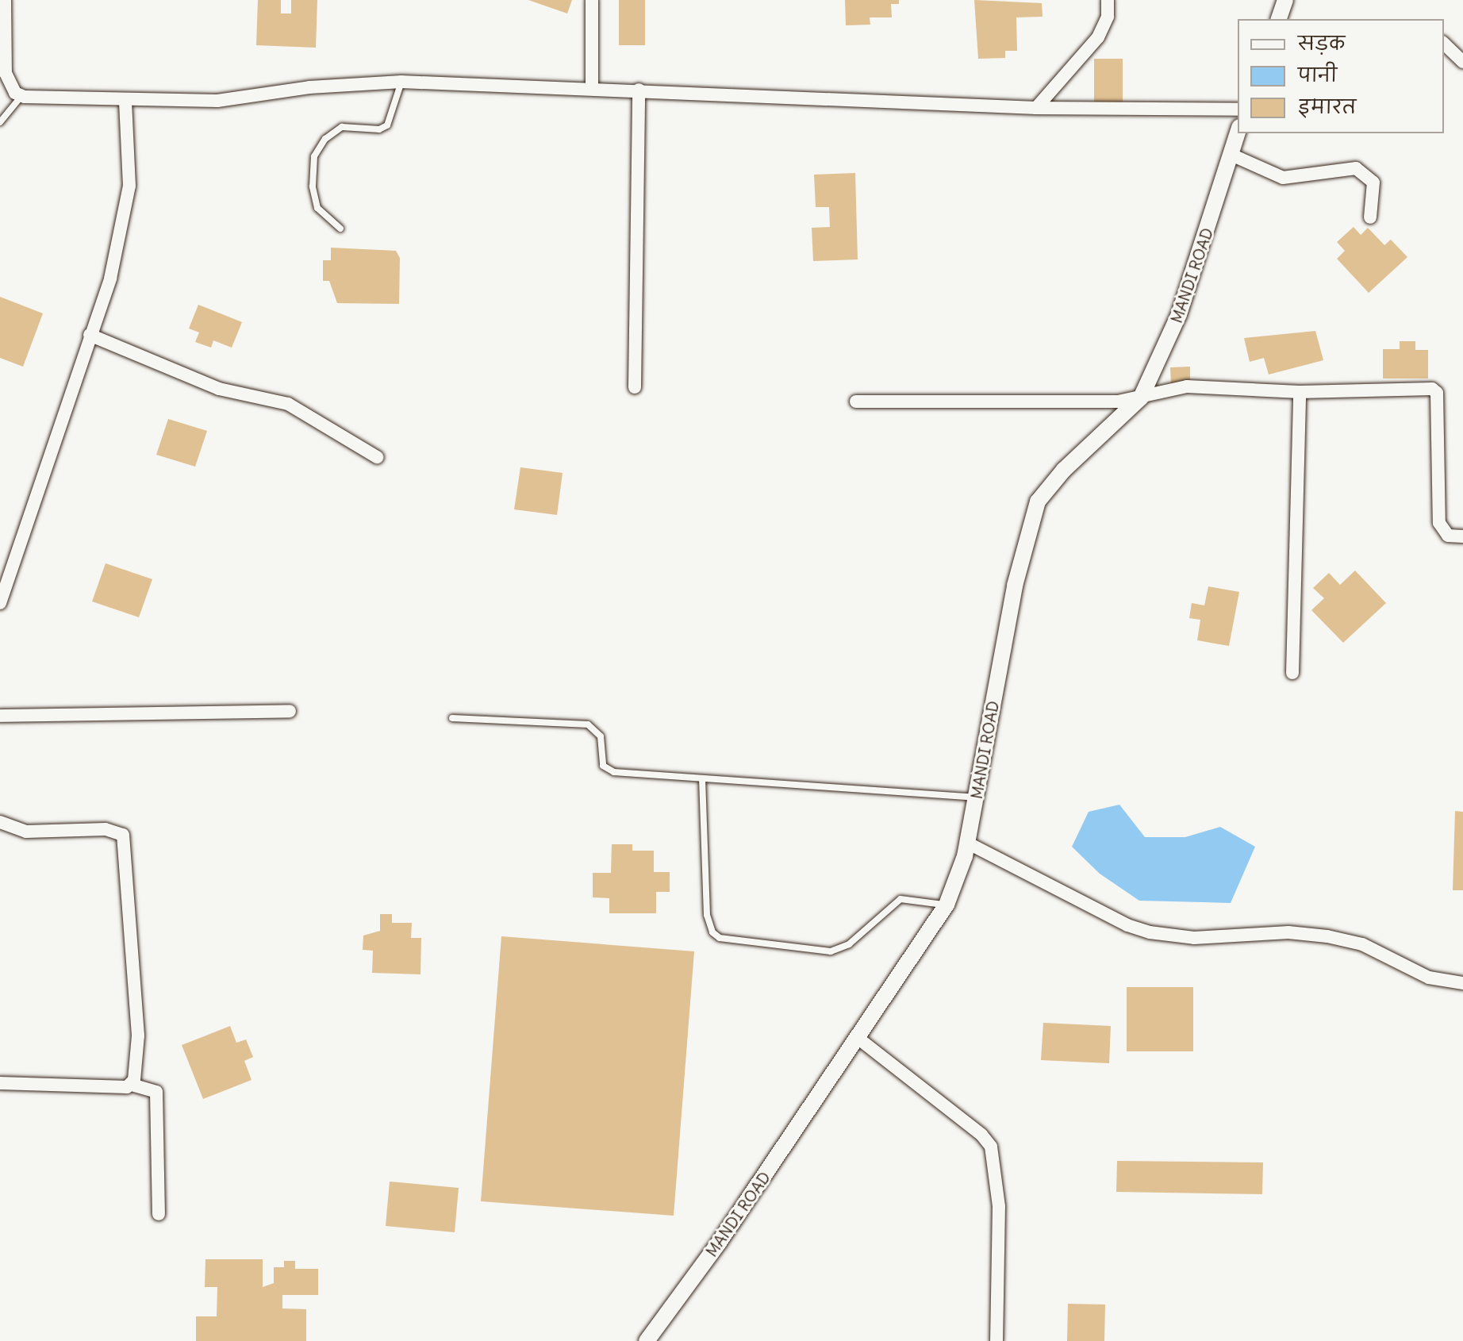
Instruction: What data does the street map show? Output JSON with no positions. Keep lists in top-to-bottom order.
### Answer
{
  "streets": {
    "street": ["MANDI ROAD"]
  },
  "legend": ["सड़क", "पानी", "इमारत"]
}
